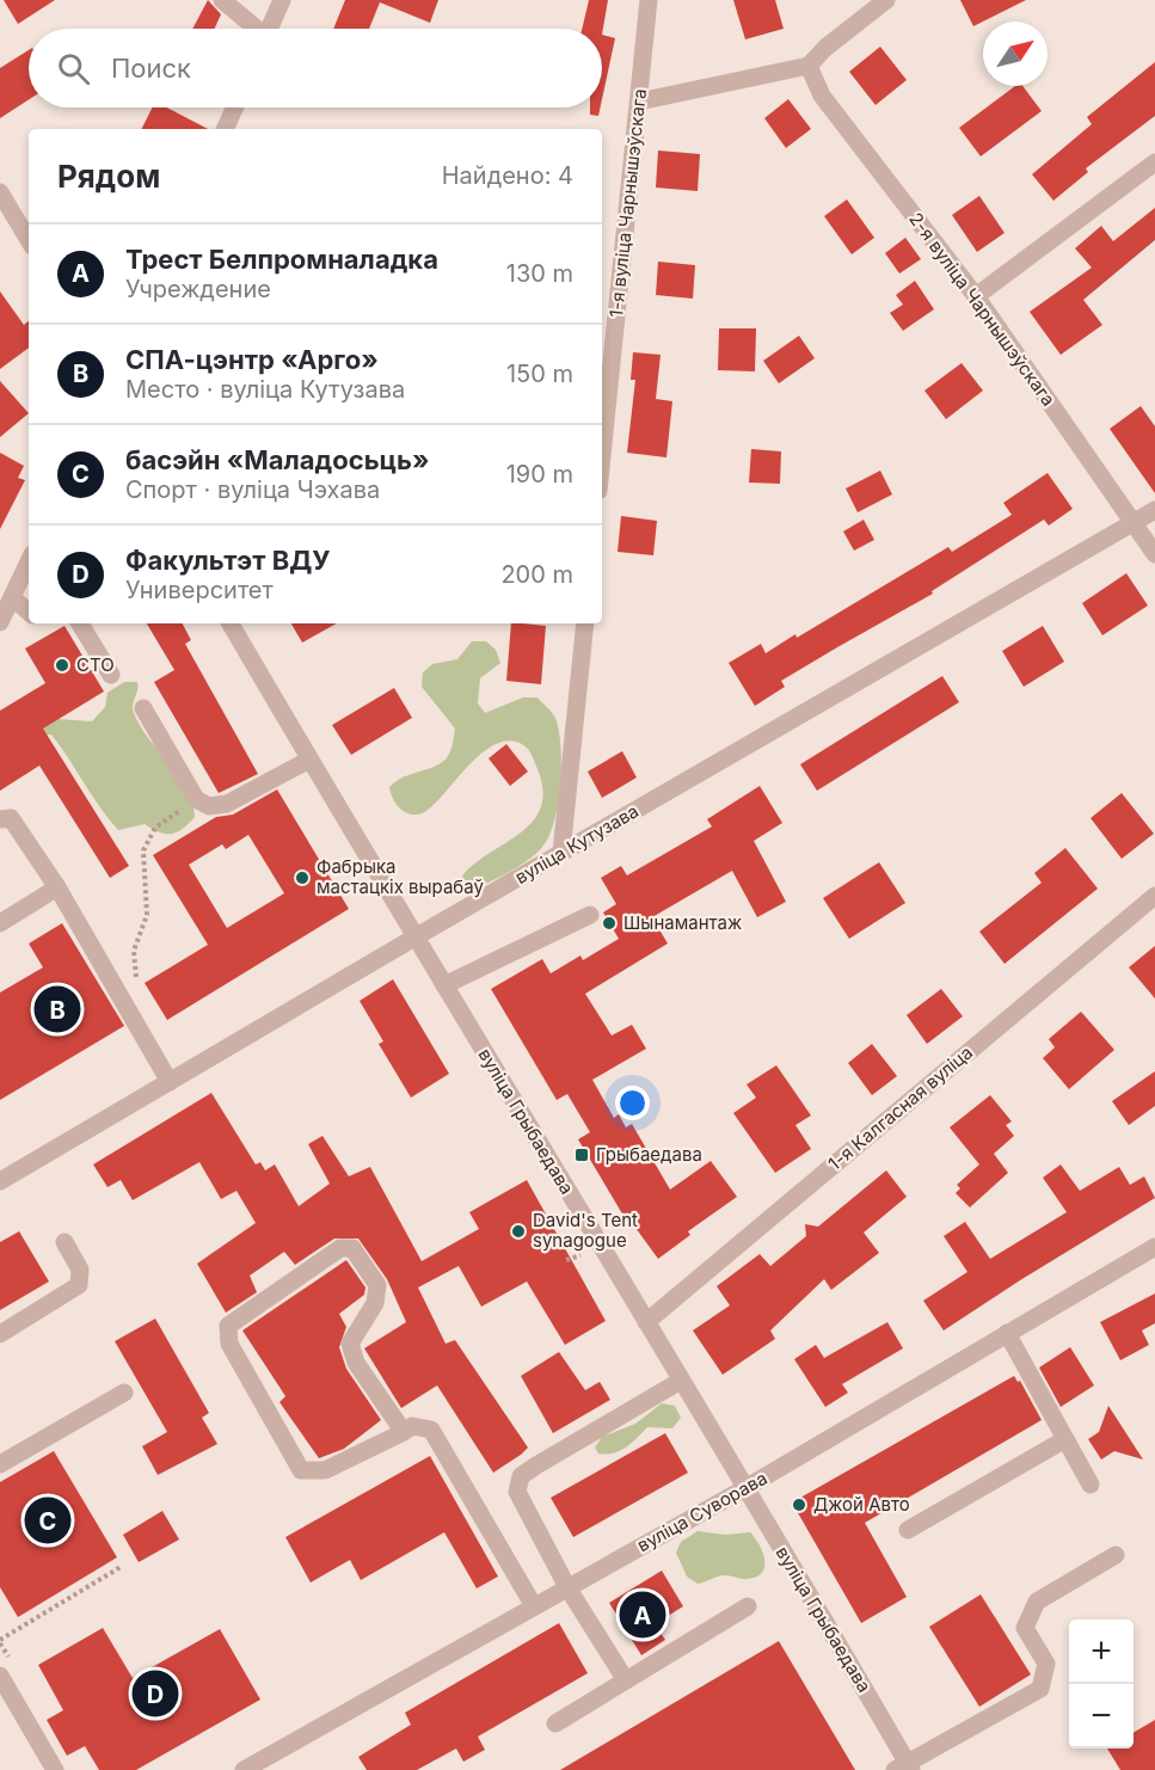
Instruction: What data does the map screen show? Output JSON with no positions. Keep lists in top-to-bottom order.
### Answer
{
  "streets": {
    "street": [
      "1-я вуліца Чарнышэўскага",
      "2-я вуліца Чарнышэўскага",
      "вуліца Кутузава",
      "1-я Калгасная вуліца",
      "вуліца Грыбаедава",
      "вуліца Суворава"
    ]
  },
  "crossings": [
    ["2-я вуліца Чарнышэўскага", "вуліца Кутузава"],
    ["вуліца Кутузава", "вуліца Грыбаедава"],
    ["1-я Калгасная вуліца", "вуліца Грыбаедава"],
    ["вуліца Грыбаедава", "вуліца Суворава"]
  ],
  "places": {
    "other": [
      "СТО",
      "Фабрыка мастацкіх вырабаў",
      "Шынамантаж",
      "David's Tent synagogue",
      "Джой Авто"
    ],
    "transit": ["Грыбаедава"]
  },
  "north": "top right",
  "page": {
    "search": "Поиск",
    "heading": ["Рядом", "Найдено: 4"],
    "list": [
      {
        "mark": "A",
        "name": "Трест Белпромналадка",
        "note": "Учреждение",
        "value": "130 m"
      },
      {
        "mark": "B",
        "name": "СПА-цэнтр «Арго»",
        "note": "Место · вуліца Кутузава",
        "value": "150 m"
      },
      {
        "mark": "C",
        "name": "басэйн «Маладосьць»",
        "note": "Спорт · вуліца Чэхава",
        "value": "190 m"
      },
      {
        "mark": "D",
        "name": "Факультэт ВДУ",
        "note": "Университет",
        "value": "200 m"
      }
    ],
    "pins": [
      "B",
      "C",
      "A",
      "D"
    ],
    "map_buttons": ["+", "−"]
  }
}
